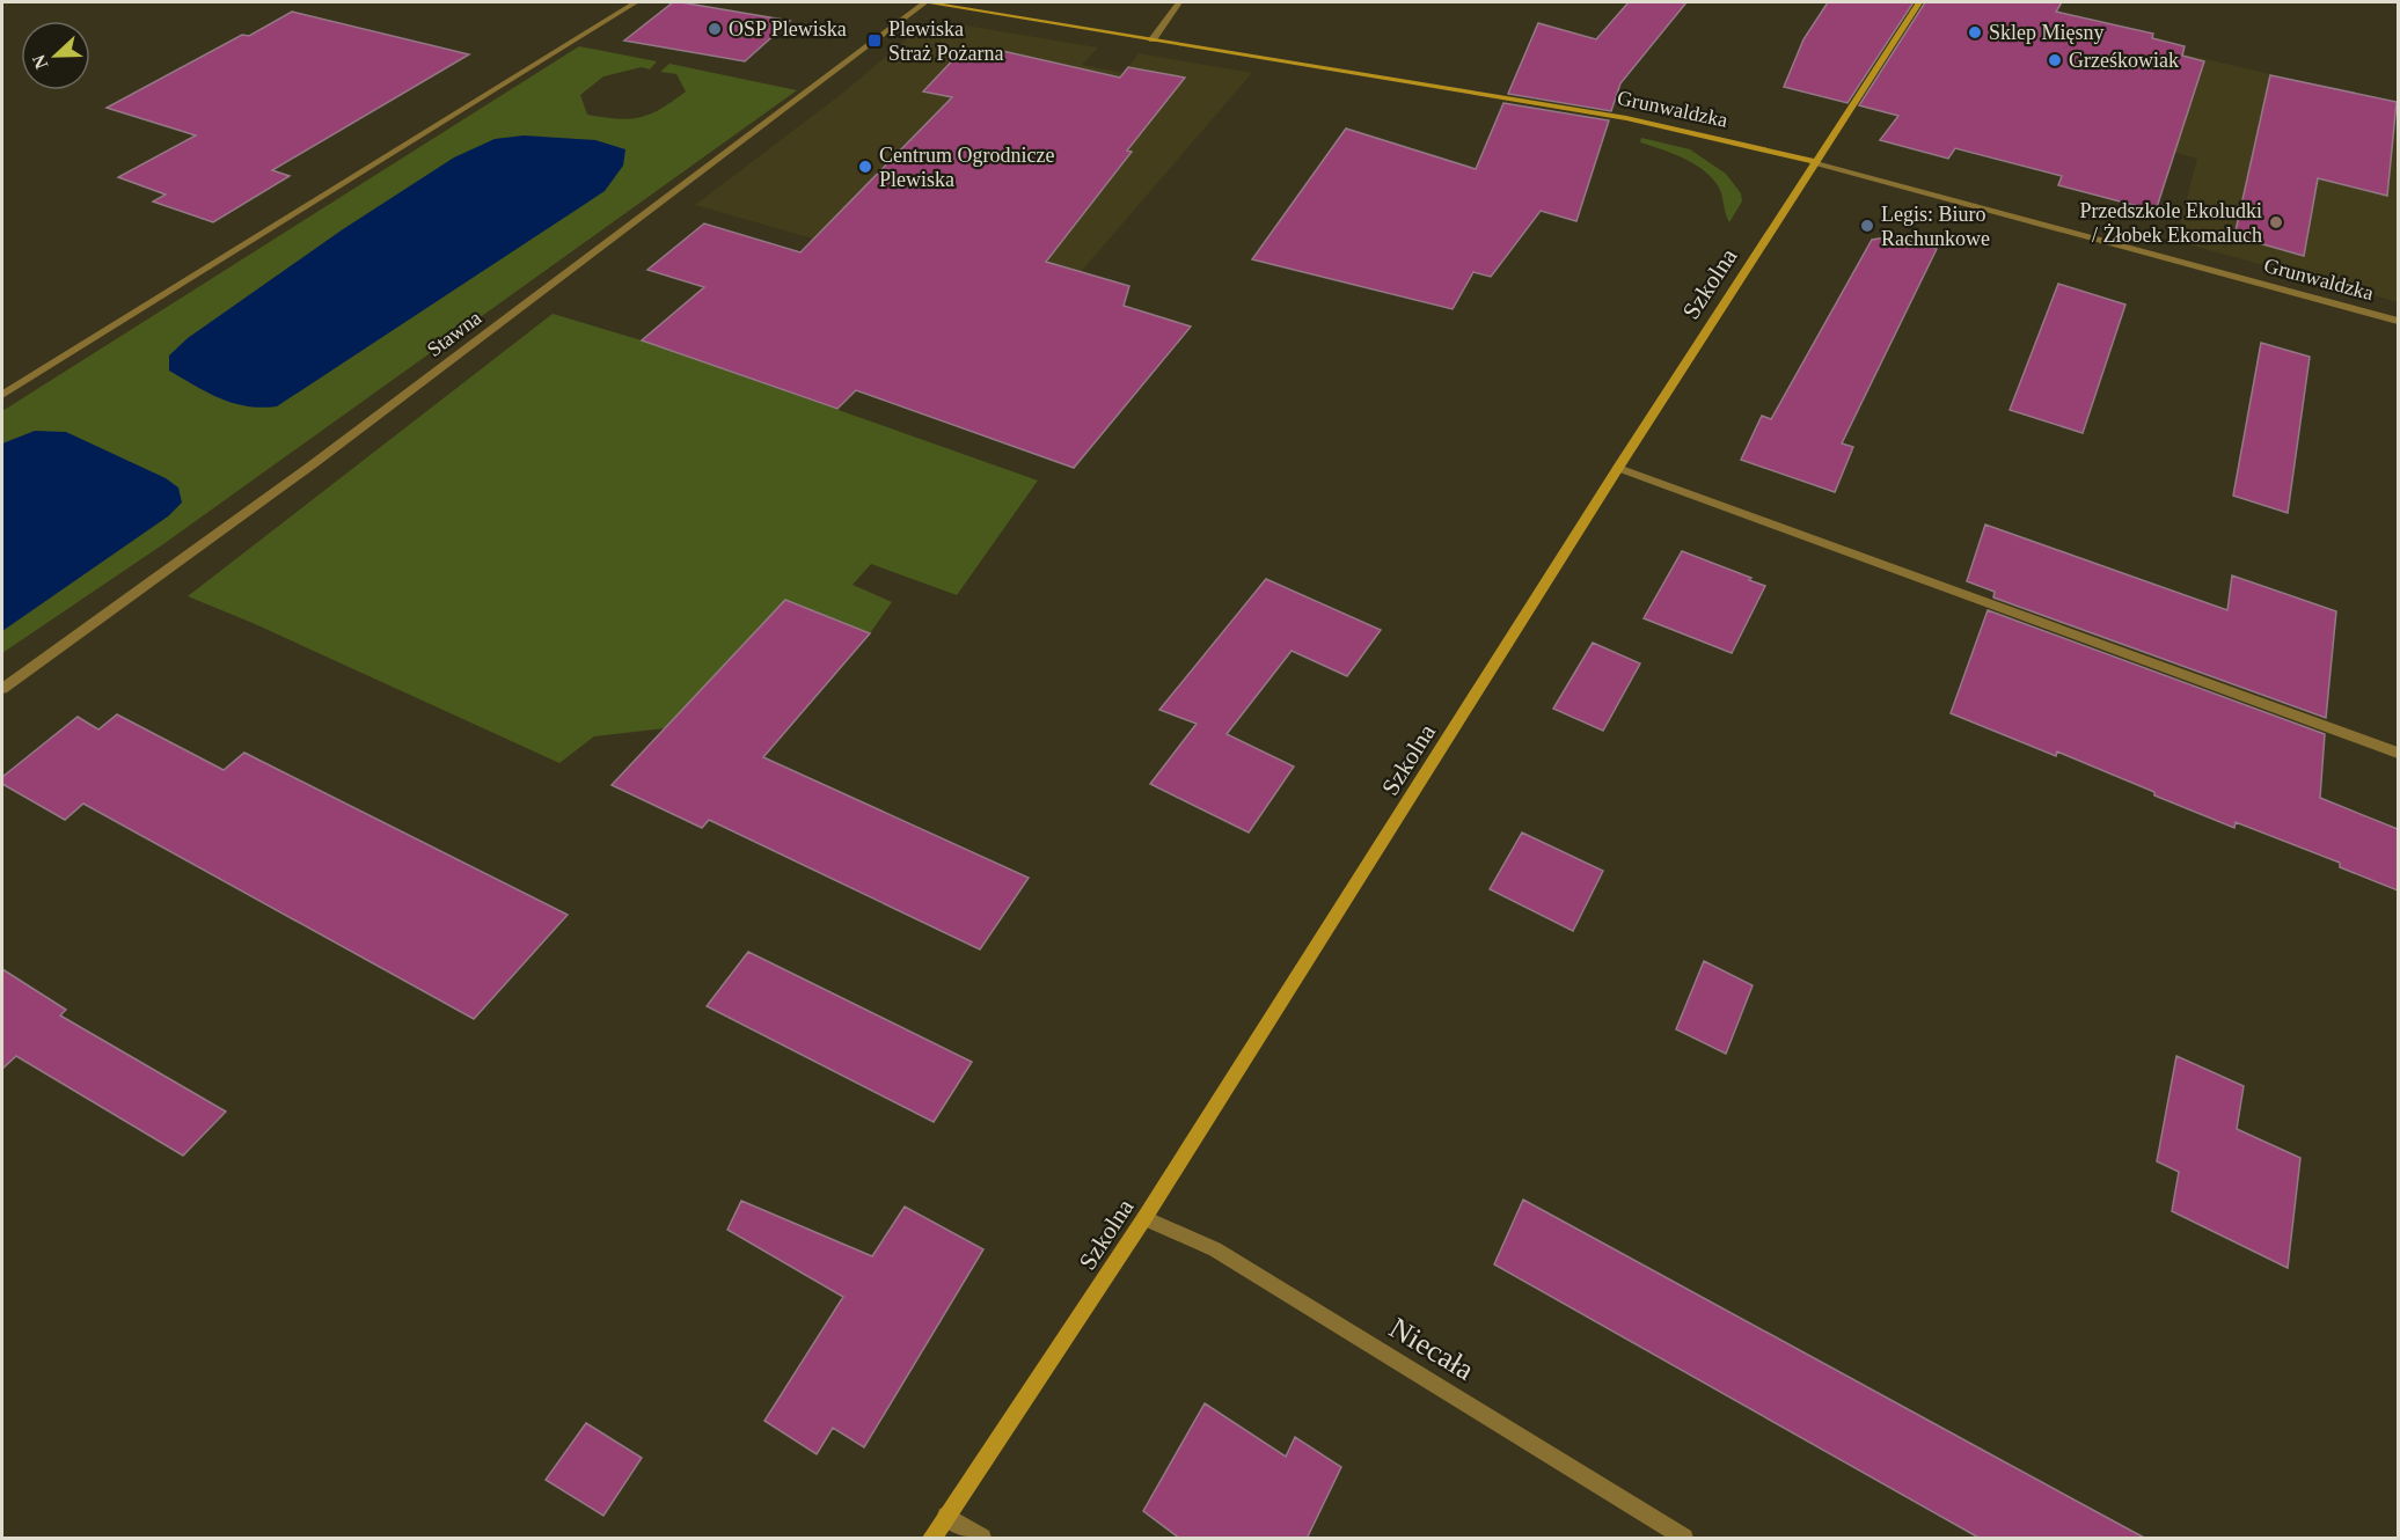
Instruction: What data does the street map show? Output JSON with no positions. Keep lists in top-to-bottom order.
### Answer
{
  "streets": {
    "street": [
      "Grunwaldzka",
      "Szkolna",
      "Stawna",
      "Niecała"
    ]
  },
  "crossings": [
    ["Grunwaldzka", "Szkolna"],
    ["Grunwaldzka", "Stawna"],
    ["Szkolna", "Niecała"]
  ],
  "places": {
    "other": [
      "OSP Plewiska",
      "Sklep Mięsny",
      "Grześkowiak",
      "Centrum Ogrodnicze Plewiska",
      "Przedszkole Ekoludki / Żłobek Ekomaluch",
      "Legis: Biuro Rachunkowe"
    ],
    "transit": ["Plewiska Straż Pożarna"]
  },
  "north": "left"
}
